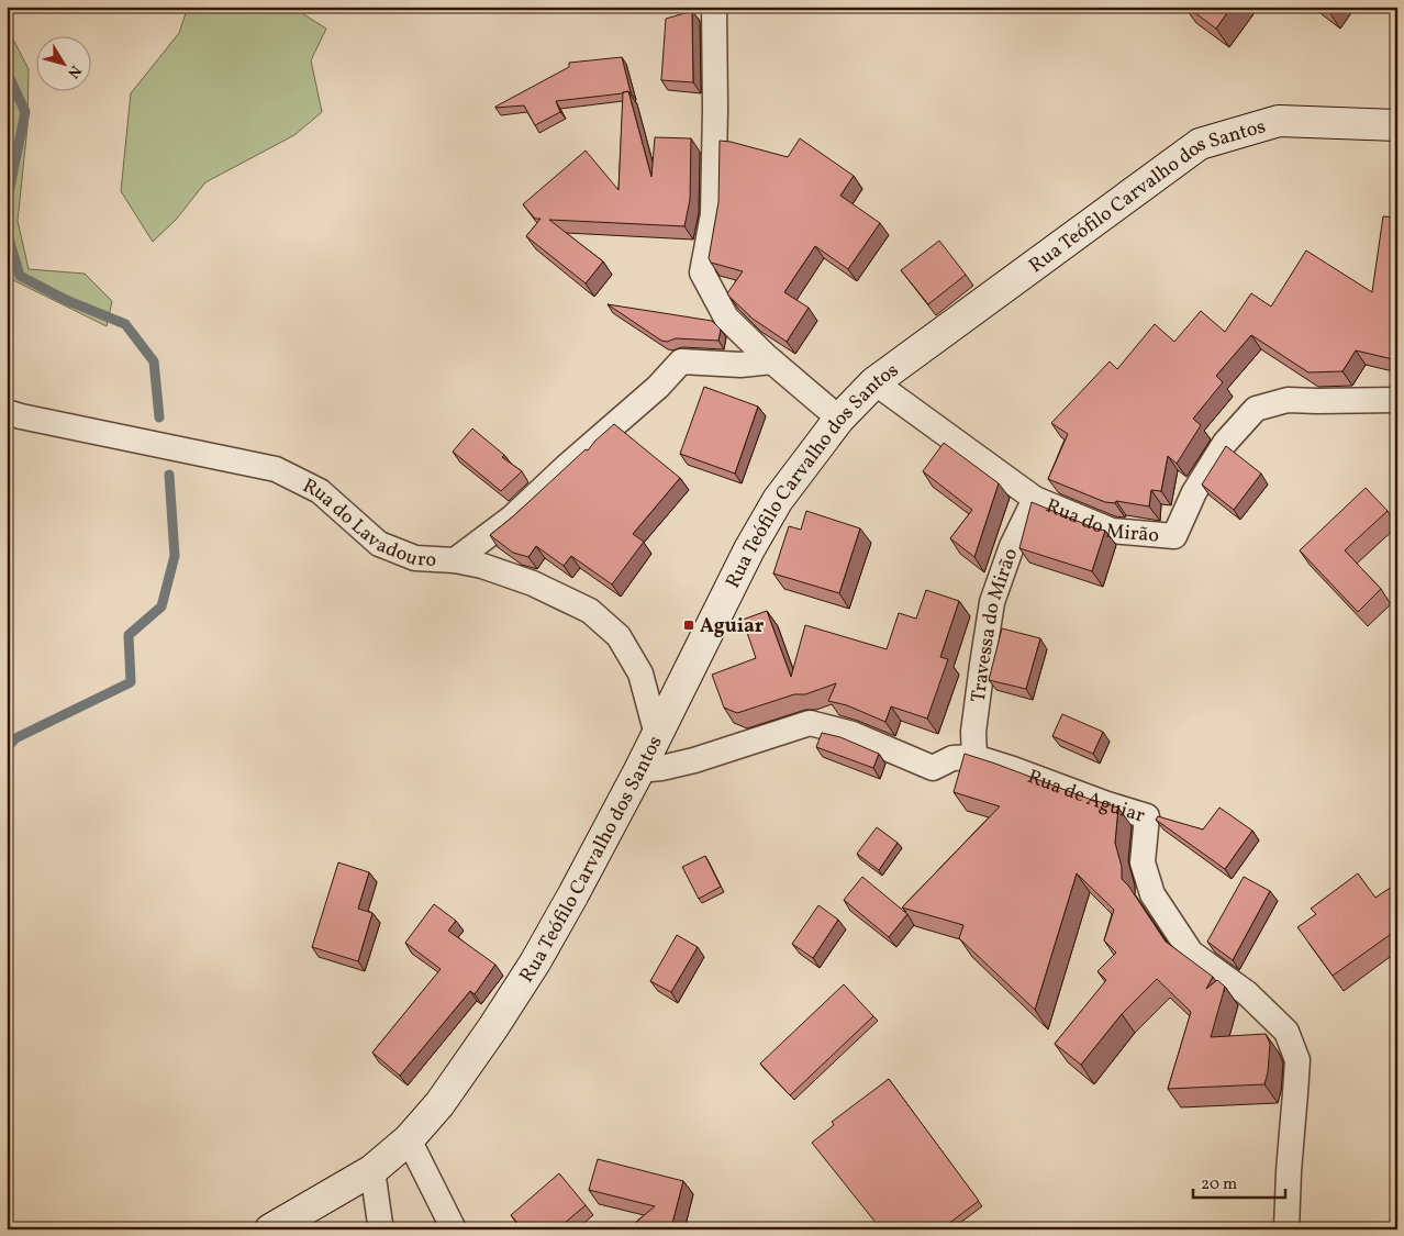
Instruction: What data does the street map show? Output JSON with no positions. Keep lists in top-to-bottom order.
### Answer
{
  "streets": {
    "main road": ["Rua Teófilo Carvalho dos Santos"],
    "street": [
      "Rua do Mirão",
      "Rua do Lavadouro",
      "Travessa do Mirão",
      "Rua de Aguiar"
    ]
  },
  "crossings": [
    ["Rua Teófilo Carvalho dos Santos", "Rua do Mirão"],
    ["Rua Teófilo Carvalho dos Santos", "Rua do Lavadouro"],
    ["Rua Teófilo Carvalho dos Santos", "Rua de Aguiar"],
    ["Rua do Mirão", "Travessa do Mirão"],
    ["Travessa do Mirão", "Rua de Aguiar"]
  ],
  "places": {
    "transit": ["Aguiar"]
  },
  "scale_bar": "20 m",
  "north": "bottom right"
}
